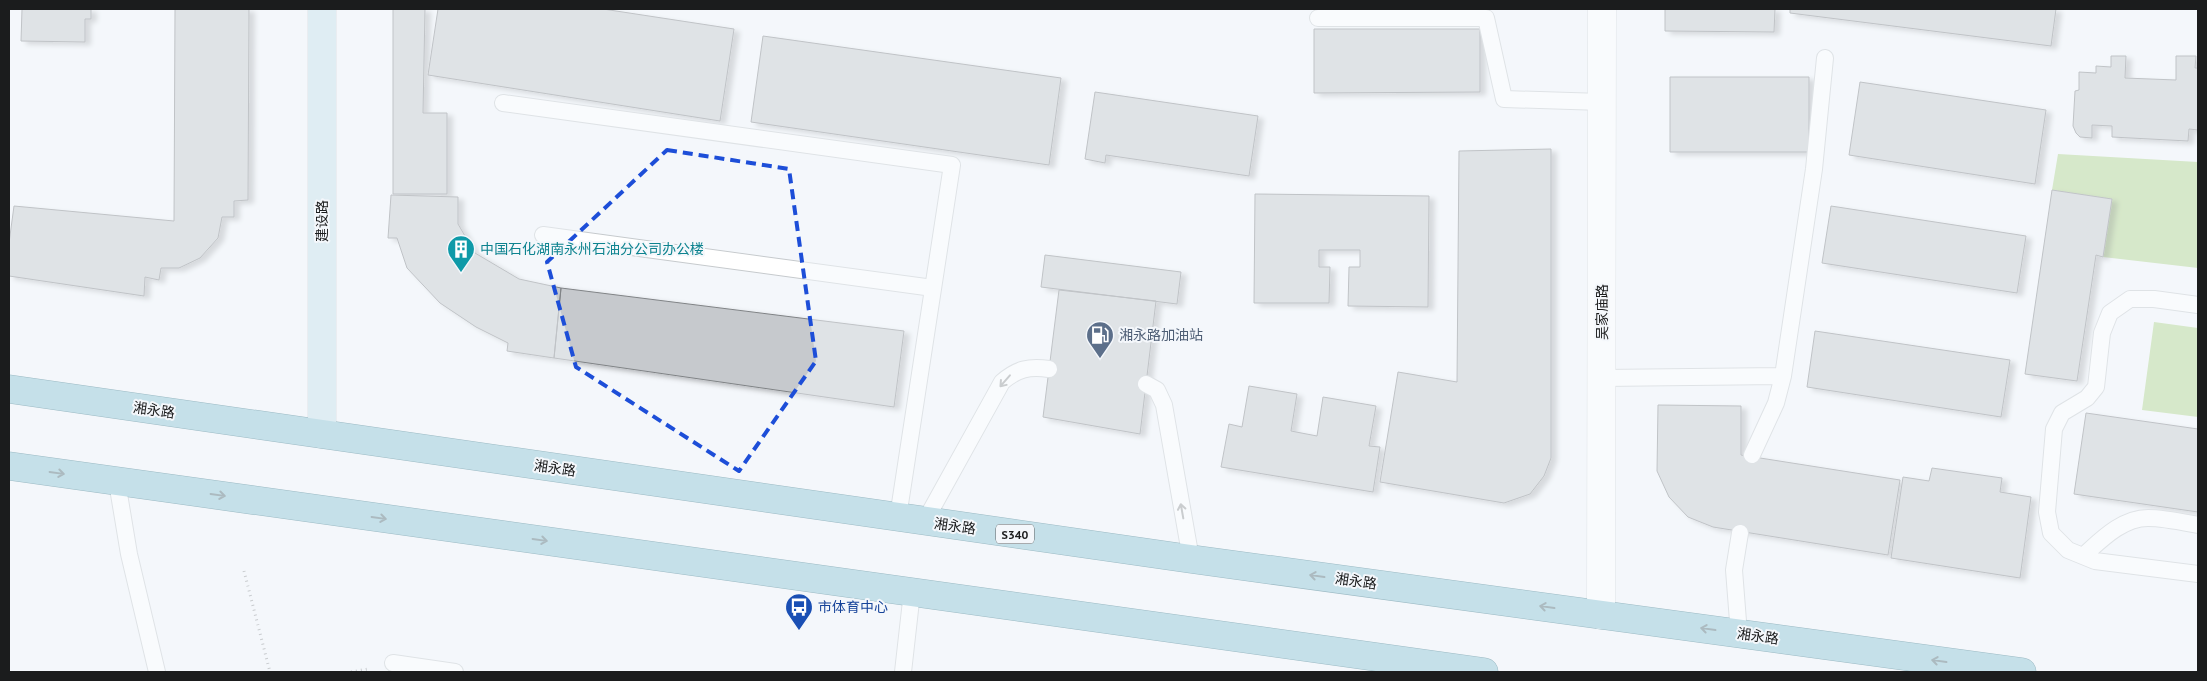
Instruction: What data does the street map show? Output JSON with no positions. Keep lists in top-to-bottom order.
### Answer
{
  "streets": {
    "main road": ["湘永路", "S340"],
    "street": ["建设路", "吴家庙路"]
  },
  "crossings": [
    ["建设路", "湘永路"],
    ["吴家庙路", "湘永路"]
  ],
  "places": {
    "building": ["中国石化湖南永州石油分公司办公楼"],
    "fuel station": ["湘永路加油站"],
    "bus stop": ["市体育中心"]
  }
}
